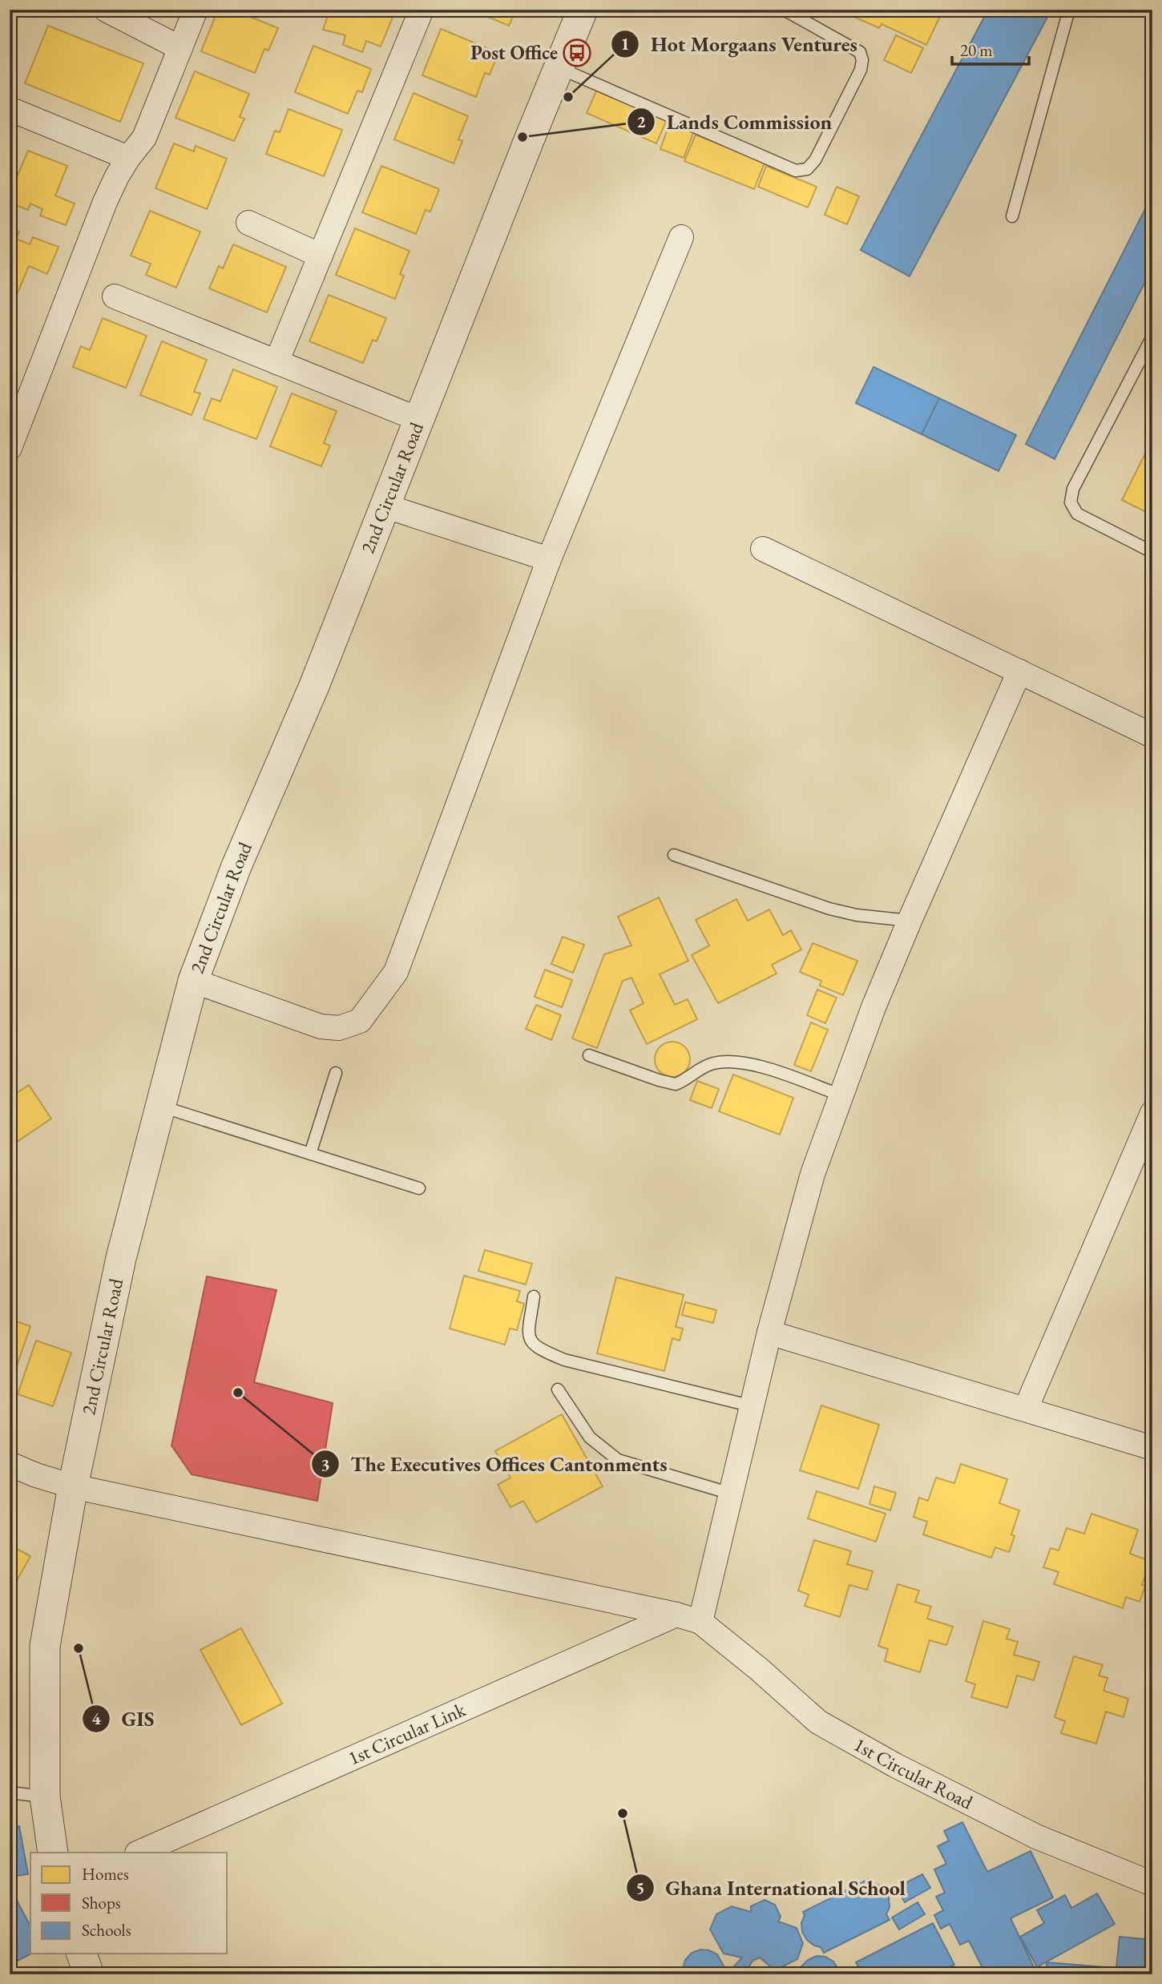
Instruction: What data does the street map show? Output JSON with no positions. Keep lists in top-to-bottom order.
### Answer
{
  "streets": {
    "street": ["2nd Circular Road", "1st Circular Link", "1st Circular Road"]
  },
  "places": {
    "bus stop": ["Post Office"],
    "other": [
      "Hot Morgaans Ventures",
      "Lands Commission",
      "The Executives Offices Cantonments",
      "GIS",
      "Ghana International School"
    ]
  },
  "legend": ["Homes", "Shops", "Schools"],
  "scale_bar": "20 m"
}
